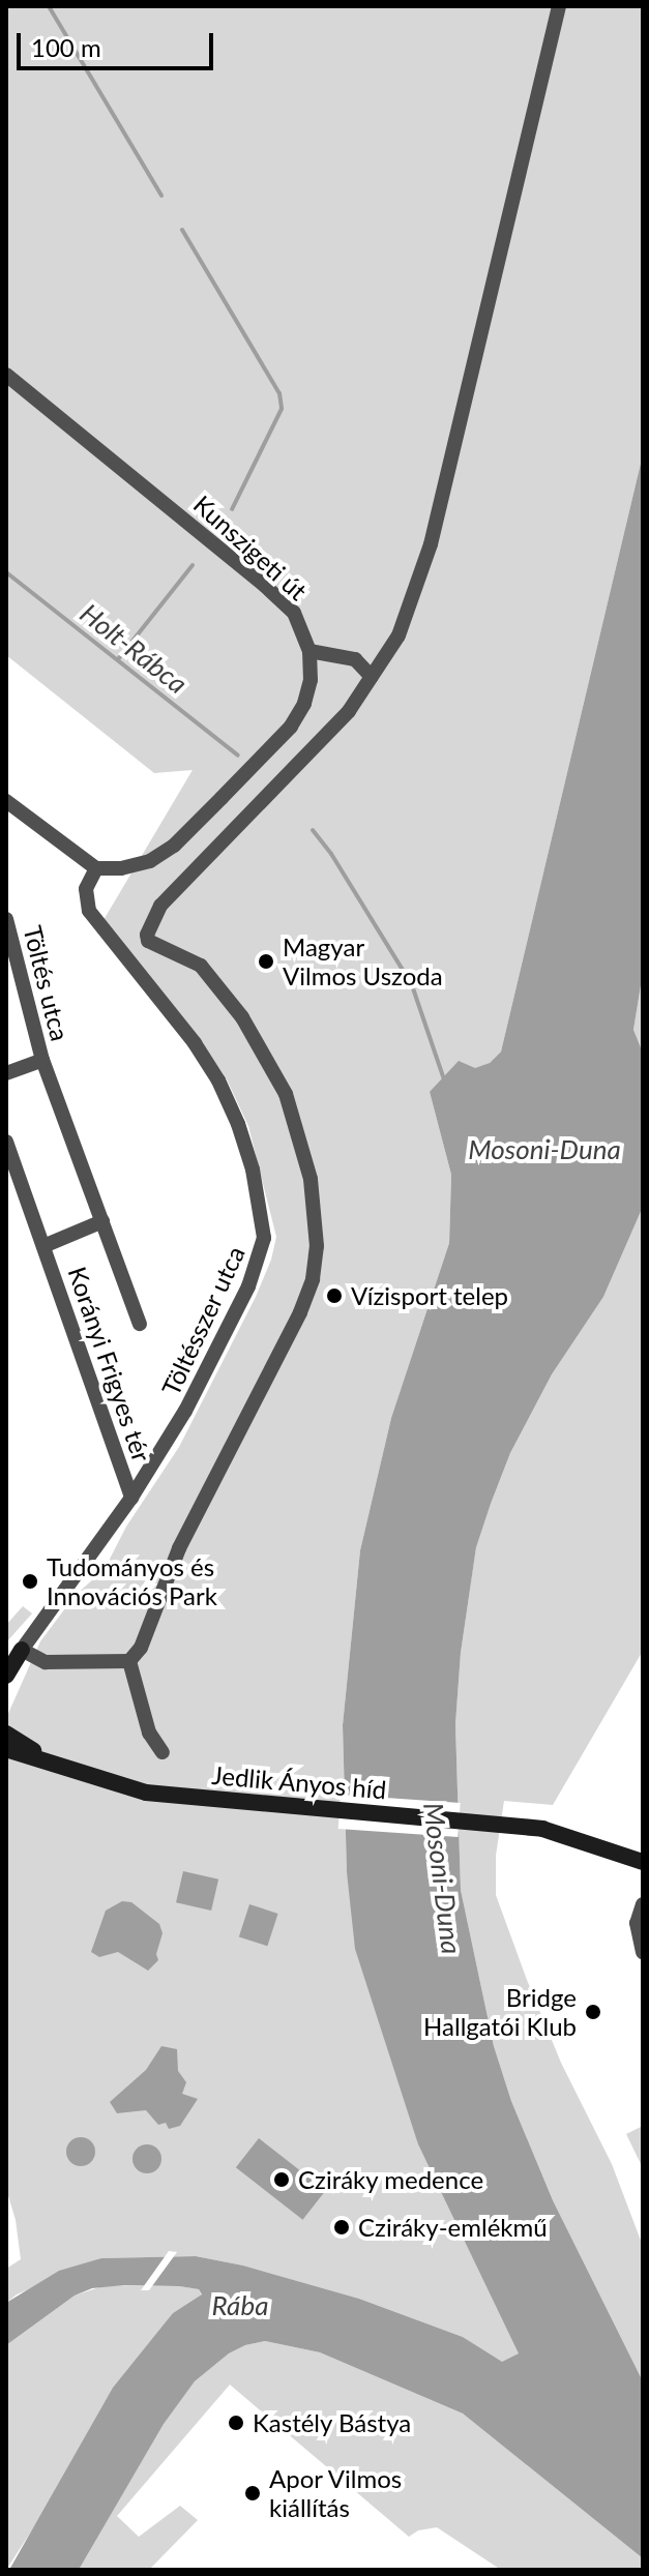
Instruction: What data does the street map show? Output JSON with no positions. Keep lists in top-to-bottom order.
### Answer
{
  "streets": {
    "street": [
      "Kunszigeti út",
      "Töltés utca",
      "Töltésszer utca",
      "Korányi Frigyes tér",
      "Jedlik Ányos híd"
    ]
  },
  "crossings": [
    ["Kunszigeti út", "Töltésszer utca"],
    ["Töltés utca", "Korányi Frigyes tér"],
    ["Töltésszer utca", "Korányi Frigyes tér"]
  ],
  "water": ["Holt-Rábca", "Mosoni-Duna", "Rába"],
  "places": [
    "Magyar Vilmos Uszoda",
    "Vízisport telep",
    "Tudományos és Innovációs Park",
    "Bridge Hallgatói Klub",
    "Cziráky medence",
    "Cziráky-emlékmű",
    "Kastély Bástya",
    "Apor Vilmos kiállítás"
  ],
  "scale_bar": "100 m"
}
